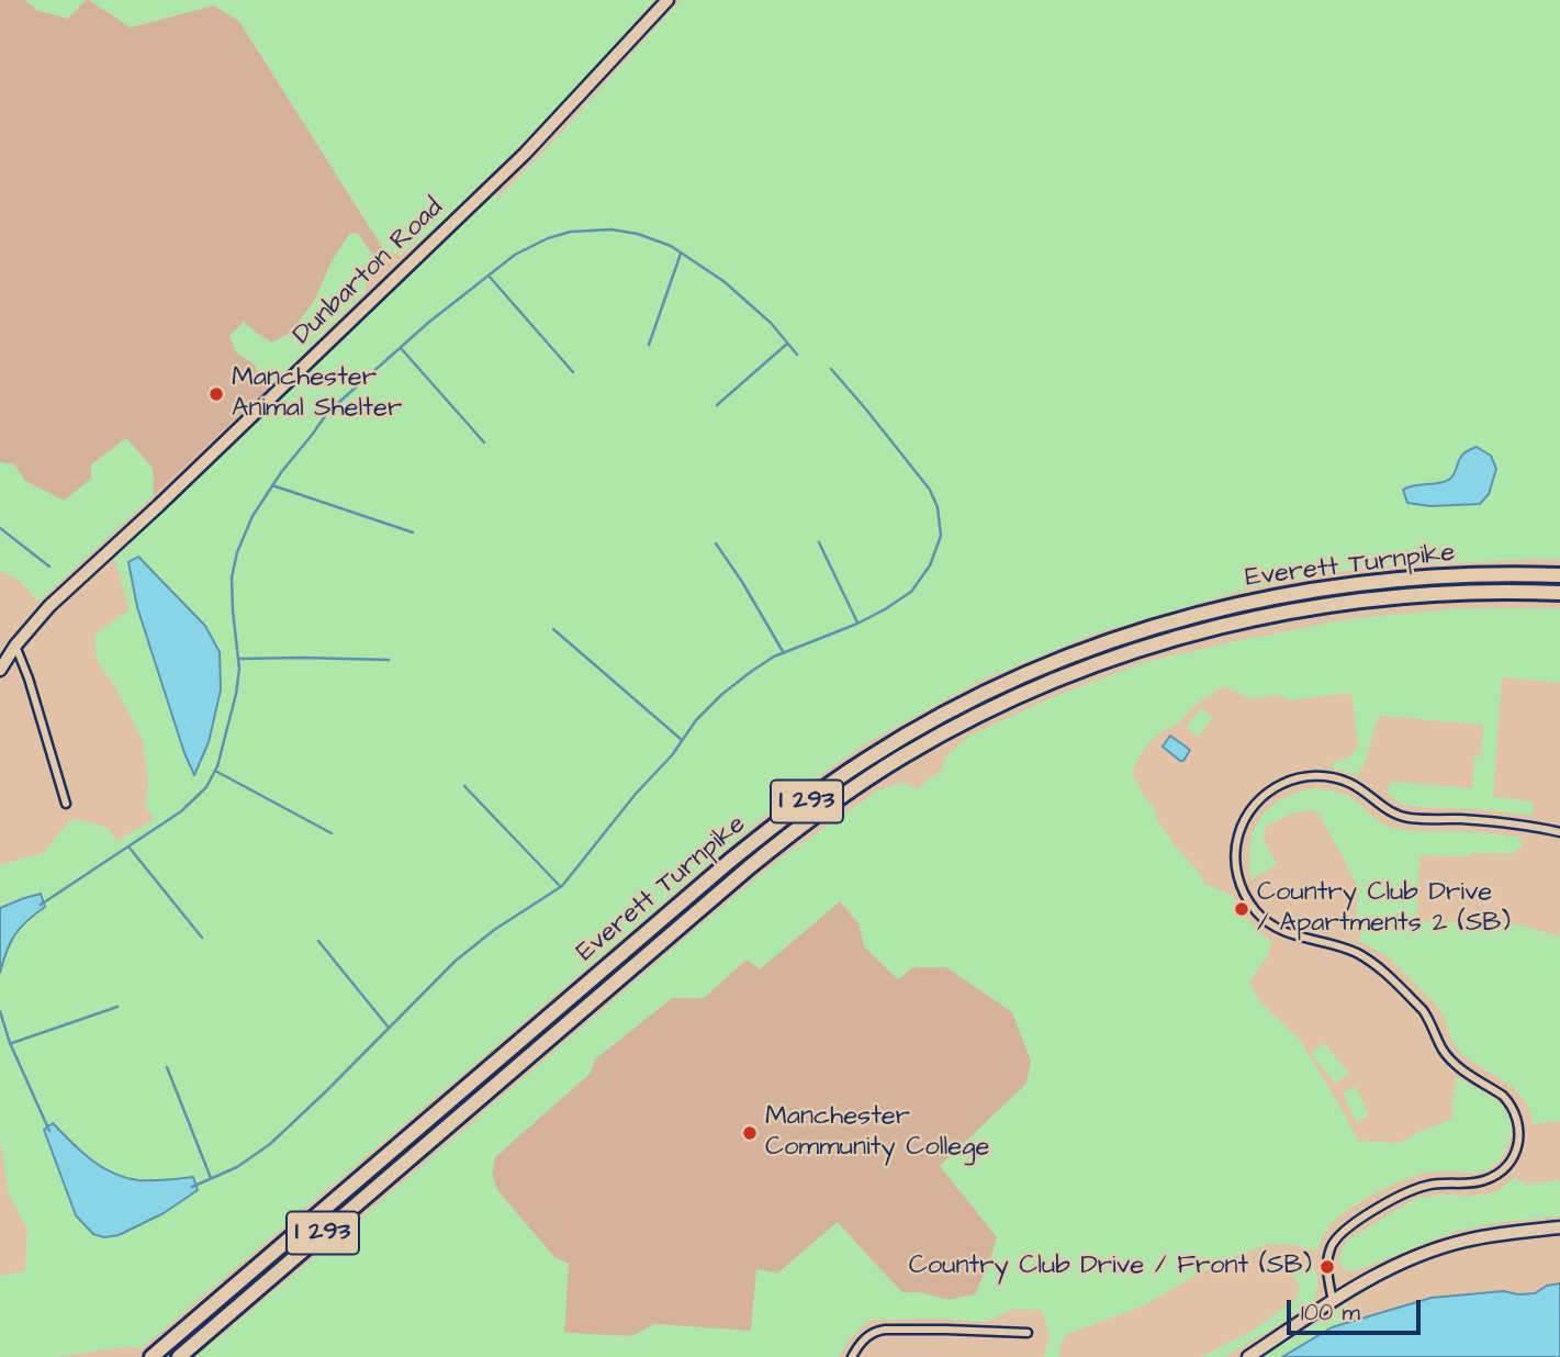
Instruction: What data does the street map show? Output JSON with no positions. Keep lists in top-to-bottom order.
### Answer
{
  "streets": {
    "highway": ["Everett Turnpike", "I 293"],
    "street": ["Dunbarton Road"]
  },
  "places": [
    "Manchester Animal Shelter",
    "Country Club Drive / Apartments 2 (SB)",
    "Manchester Community College",
    "Country Club Drive / Front (SB)"
  ],
  "scale_bar": "100 m"
}
